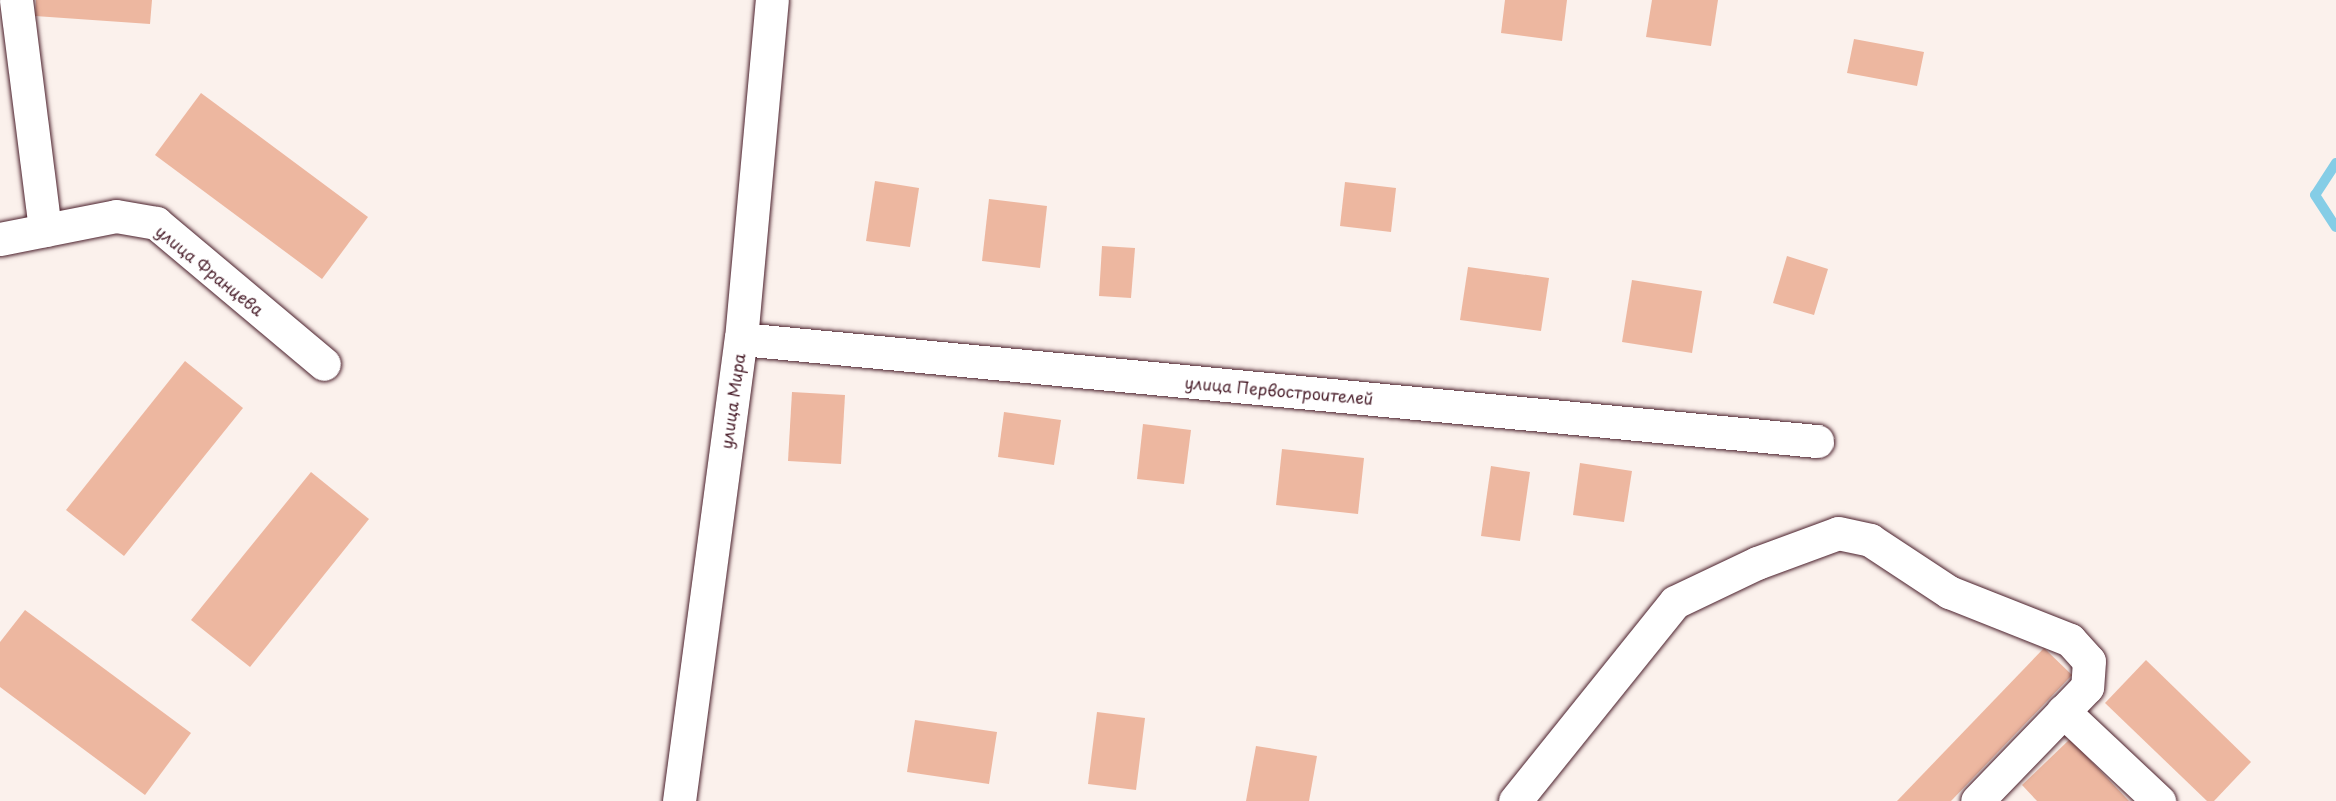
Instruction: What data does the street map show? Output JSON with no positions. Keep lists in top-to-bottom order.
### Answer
{
  "streets": {
    "street": ["улица Францева", "улица Первостроителей", "улица Мира"]
  },
  "crossings": [
    ["улица Первостроителей", "улица Мира"]
  ]
}
